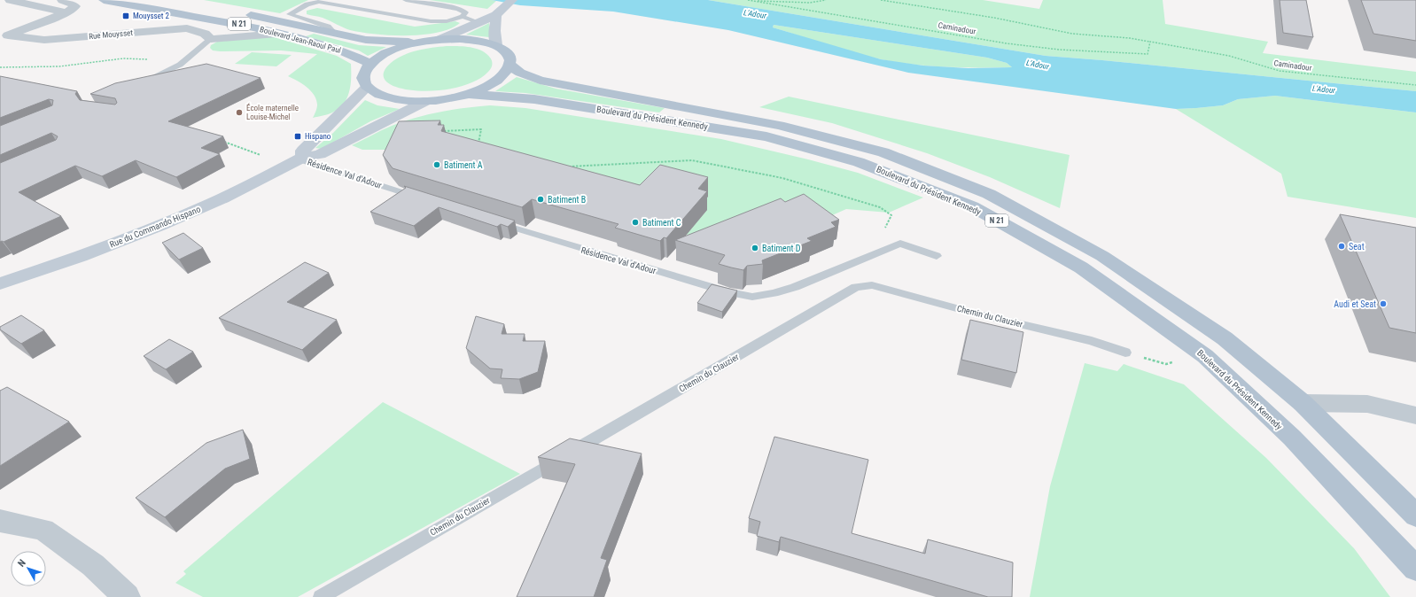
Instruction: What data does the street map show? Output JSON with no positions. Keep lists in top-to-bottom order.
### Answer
{
  "streets": {
    "main road": ["N 21", "Boulevard Jean-Raoul Paul", "Boulevard du Président Kennedy"],
    "street": ["Rue Mouysset", "Rue du Commando Hispano"],
    "lane": ["Résidence Val d'Adour", "Chemin du Clauzier"],
    "path": ["Caminadour"]
  },
  "crossings": [
    ["Résidence Val d'Adour", "Rue du Commando Hispano"]
  ],
  "water": ["L'Adour"],
  "places": {
    "transit": ["Mouysset 2", "Hispano"],
    "other": [
      "École maternelle Louise-Michel",
      "Batiment A",
      "Batiment B",
      "Batiment C",
      "Seat",
      "Batiment D",
      "Audi et Seat"
    ]
  },
  "north": "top left"
}
